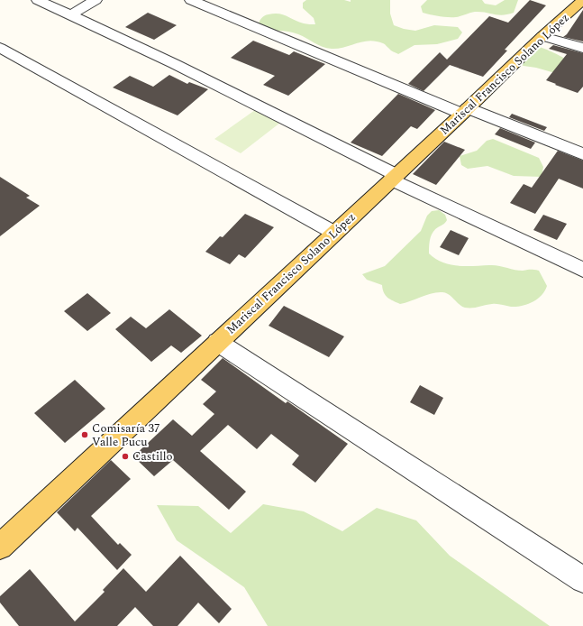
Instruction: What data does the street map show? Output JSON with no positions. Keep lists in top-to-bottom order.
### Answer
{
  "streets": {
    "main road": ["Mariscal Francisco Solano López"]
  },
  "places": ["Comisaría 37 Valle Pucu", "Castillo"]
}
